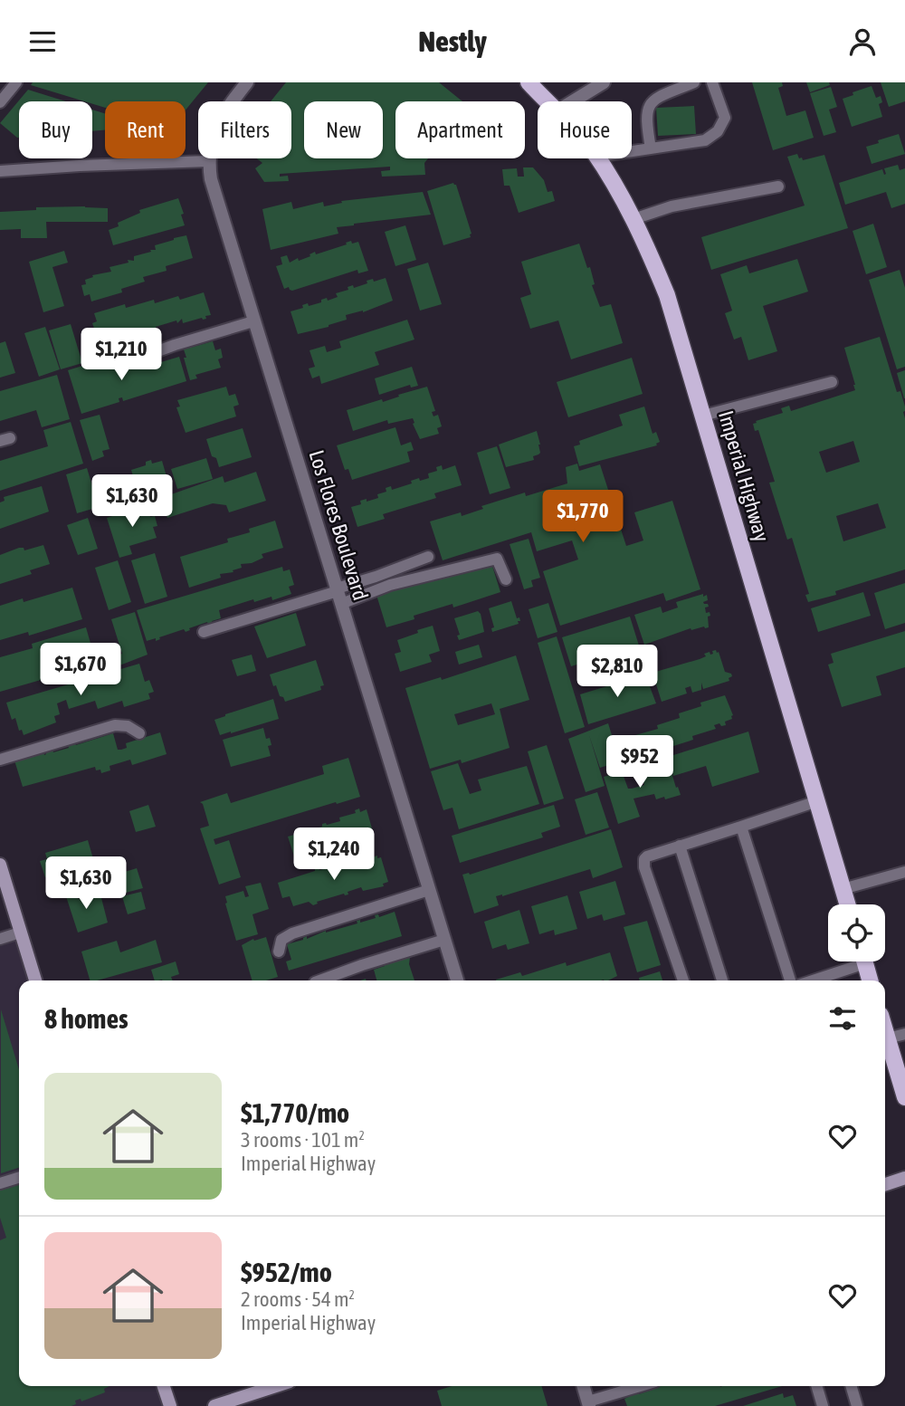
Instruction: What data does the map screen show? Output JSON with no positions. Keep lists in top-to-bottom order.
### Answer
{
  "streets": {
    "main road": ["Imperial Highway"],
    "street": ["Los Flores Boulevard"]
  },
  "page": {
    "header": "Nestly",
    "chip": [
      "Buy",
      "Rent",
      "Filters",
      "New",
      "Apartment",
      "House"
    ],
    "price": [
      "$1,210",
      "$1,630",
      "$1,770",
      "$1,670",
      "$2,810",
      "$952",
      "$1,240",
      "$1,630"
    ],
    "heading": "8 homes",
    "list": [
      {
        "name": "$1,770/mo",
        "note": "3 rooms · 101 m² · Imperial Highway"
      },
      {
        "name": "$952/mo",
        "note": "2 rooms · 54 m² · Imperial Highway"
      }
    ]
  }
}
